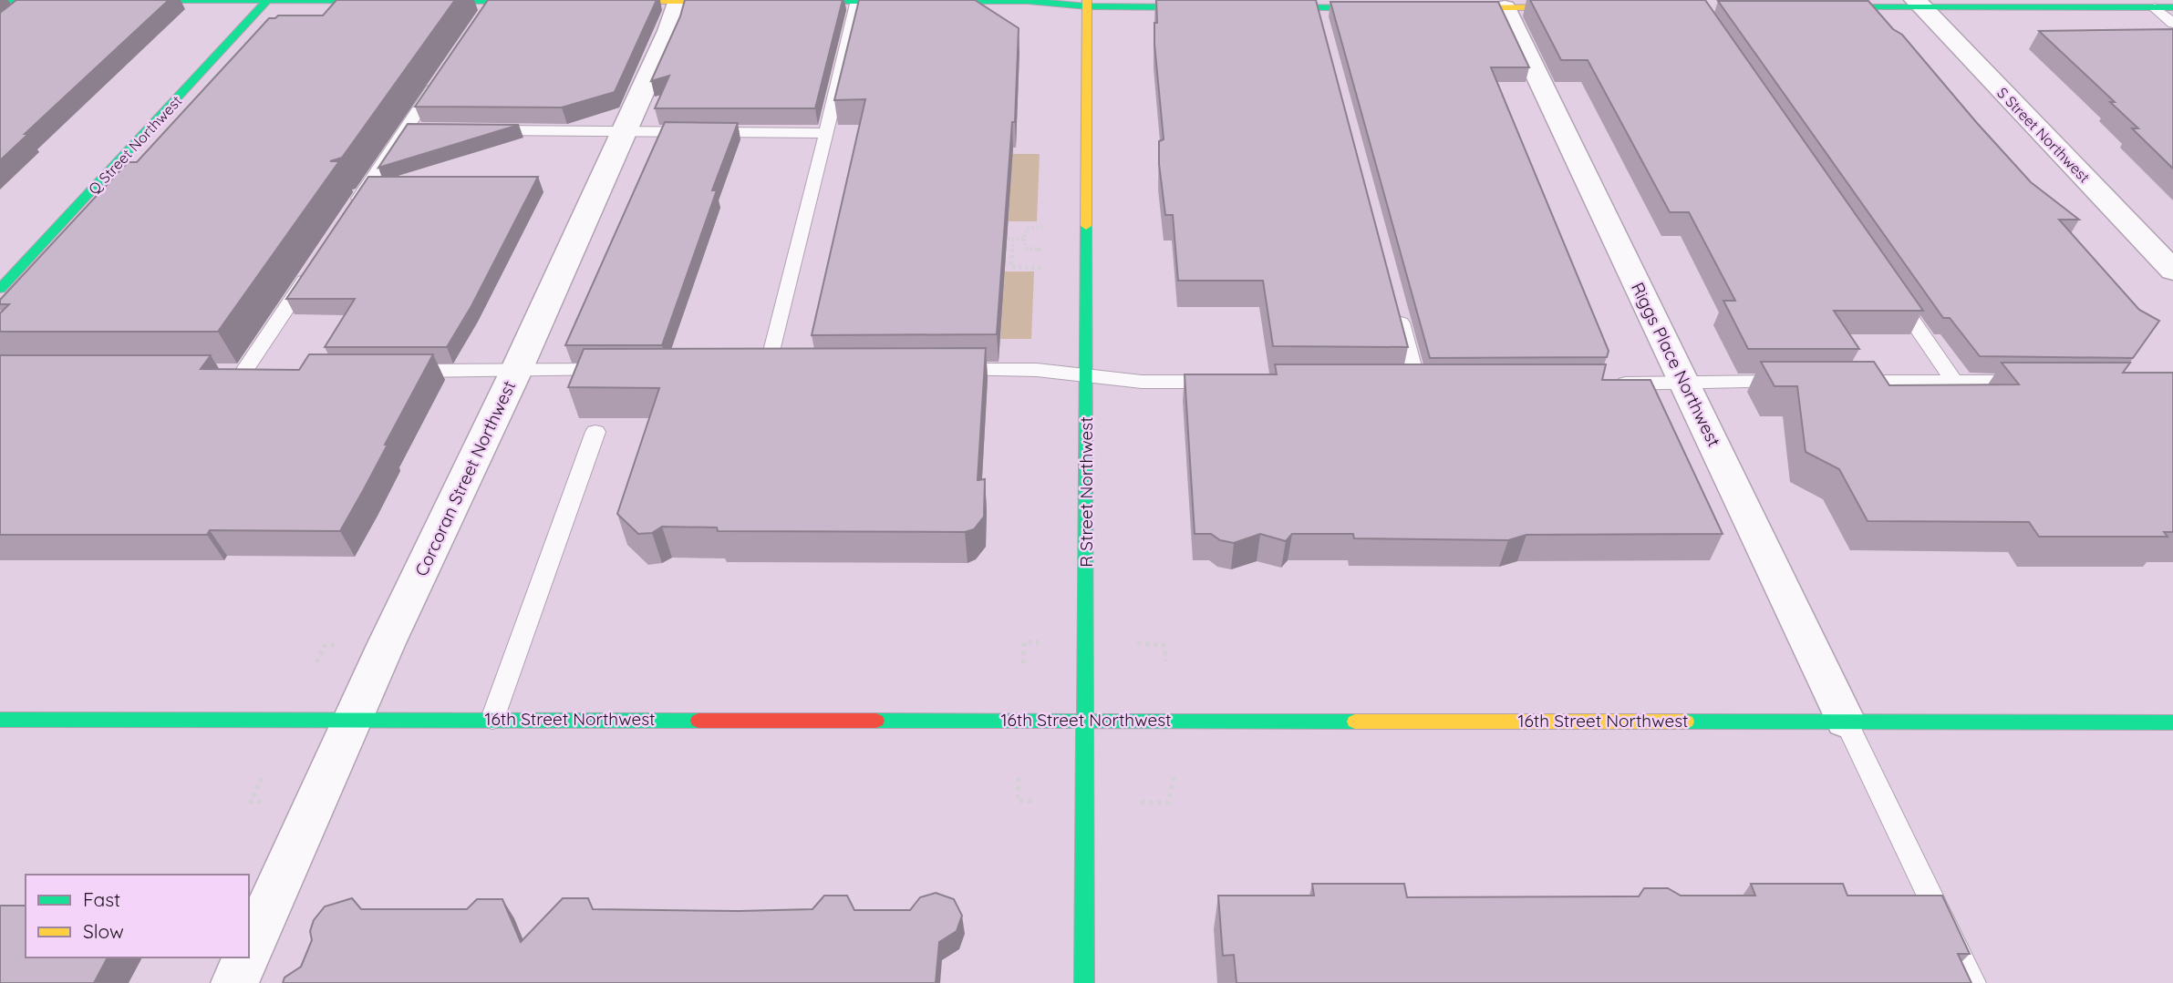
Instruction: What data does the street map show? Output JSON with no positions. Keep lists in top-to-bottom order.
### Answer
{
  "streets": {
    "main road": ["Q Street Northwest", "R Street Northwest", "16th Street Northwest"],
    "street": ["S Street Northwest", "Riggs Place Northwest", "Corcoran Street Northwest"]
  },
  "crossings": [
    ["Riggs Place Northwest", "16th Street Northwest"],
    ["Corcoran Street Northwest", "16th Street Northwest"],
    ["R Street Northwest", "16th Street Northwest"]
  ],
  "legend": ["Fast", "Slow"]
}
